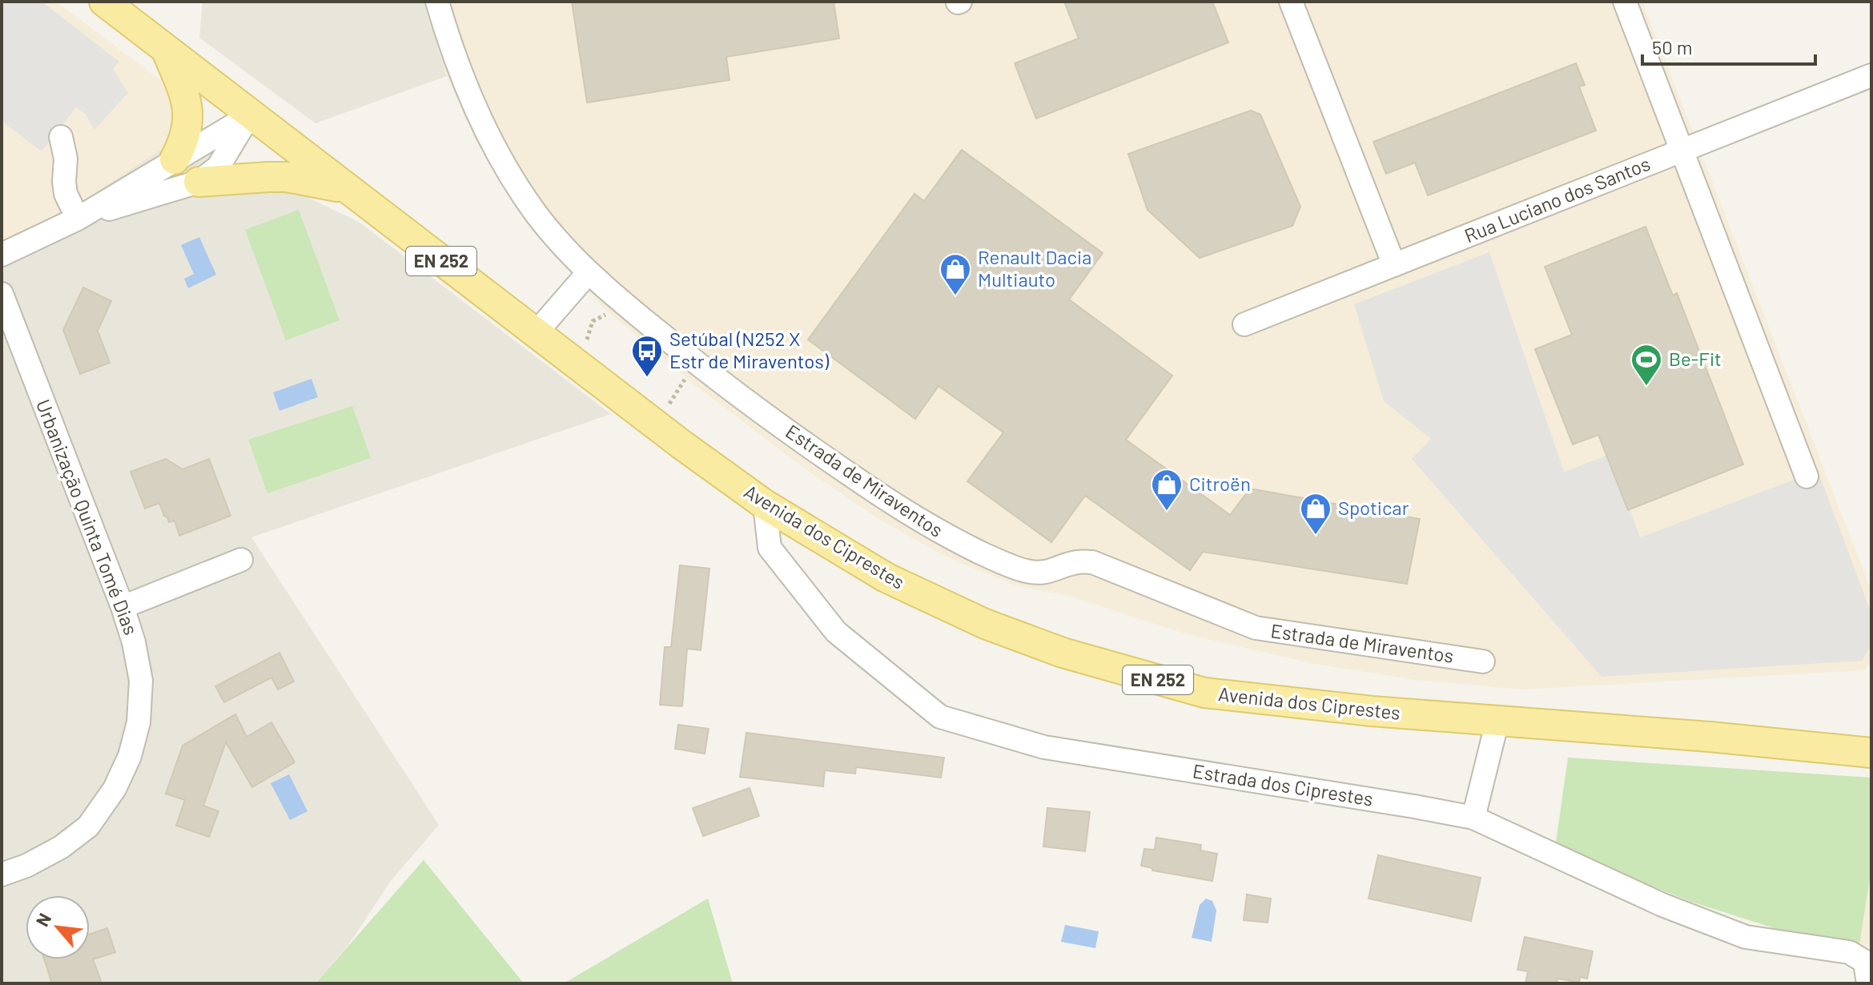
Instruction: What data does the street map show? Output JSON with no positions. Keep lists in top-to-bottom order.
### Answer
{
  "streets": {
    "main road": ["EN 252", "Avenida dos Ciprestes"],
    "street": [
      "Rua Luciano dos Santos",
      "Estrada de Miraventos",
      "Urbanização Quinta Tomé Dias",
      "Estrada dos Ciprestes"
    ]
  },
  "crossings": [
    ["EN 252", "Avenida dos Ciprestes"],
    ["Avenida dos Ciprestes", "Estrada dos Ciprestes"]
  ],
  "places": {
    "shop": ["Renault Dacia Multiauto", "Citroën", "Spoticar"],
    "bus stop": ["Setúbal (N252 X Estr de Miraventos)"],
    "sports": ["Be-Fit"]
  },
  "scale_bar": "50 m",
  "north": "top left"
}
